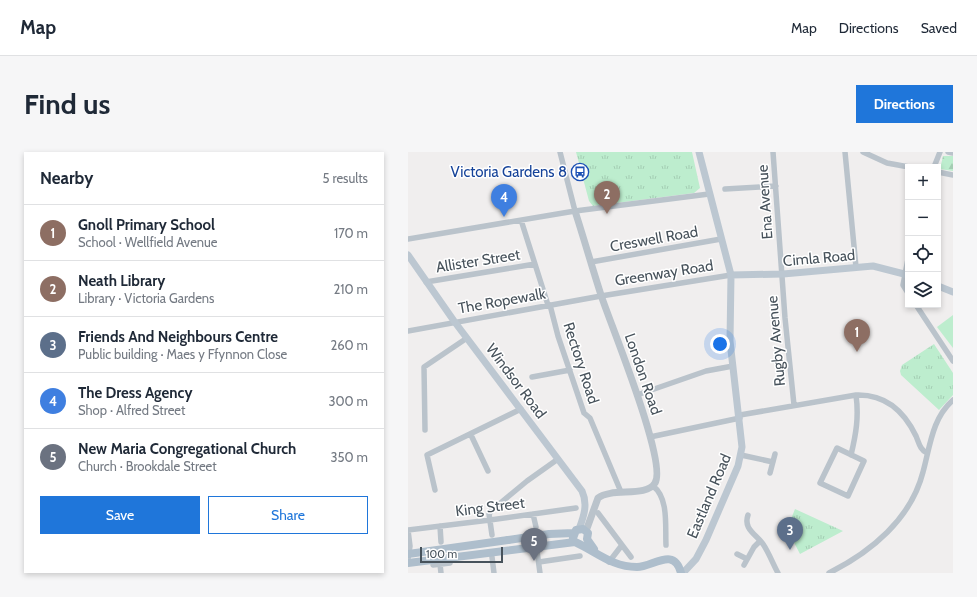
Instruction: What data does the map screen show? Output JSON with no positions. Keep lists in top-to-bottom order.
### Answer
{
  "streets": {
    "main road": ["Cimla Road", "Windsor Road", "Eastland Road"],
    "street": [
      "Ena Avenue",
      "Creswell Road",
      "Allister Street",
      "Greenway Road",
      "The Ropewalk",
      "Rugby Avenue",
      "Rectory Road",
      "London Road",
      "King Street"
    ]
  },
  "crossings": [
    ["Ena Avenue", "Cimla Road"],
    ["Ena Avenue", "Rugby Avenue"],
    ["Creswell Road", "London Road"],
    ["Creswell Road", "Eastland Road"],
    ["Cimla Road", "Greenway Road"],
    ["Cimla Road", "Rugby Avenue"],
    ["Cimla Road", "Eastland Road"],
    ["Allister Street", "Rectory Road"],
    ["Allister Street", "Windsor Road"],
    ["Greenway Road", "The Ropewalk"],
    ["Greenway Road", "London Road"],
    ["Greenway Road", "Eastland Road"],
    ["The Ropewalk", "Rectory Road"],
    ["The Ropewalk", "London Road"],
    ["The Ropewalk", "Windsor Road"]
  ],
  "places": {
    "bus stop": ["Victoria Gardens 8"]
  },
  "scale_bar": "100 m",
  "page": {
    "header": "Map",
    "nav": ["Map", "Directions", "Saved"],
    "buttons": [
      "Directions",
      ["Save", "Share"]
    ],
    "title": "Find us",
    "heading": ["Nearby", "5 results"],
    "map_buttons": ["+", "−"],
    "pins": [
      "2",
      "4",
      "1",
      "3",
      "5"
    ],
    "list": [
      {
        "mark": "1",
        "name": "Gnoll Primary School",
        "note": "School · Wellfield Avenue",
        "value": "170 m"
      },
      {
        "mark": "2",
        "name": "Neath Library",
        "note": "Library · Victoria Gardens",
        "value": "210 m"
      },
      {
        "mark": "3",
        "name": "Friends And Neighbours Centre",
        "note": "Public building · Maes y Ffynnon Close",
        "value": "260 m"
      },
      {
        "mark": "4",
        "name": "The Dress Agency",
        "note": "Shop · Alfred Street",
        "value": "300 m"
      },
      {
        "mark": "5",
        "name": "New Maria Congregational Church",
        "note": "Church · Brookdale Street",
        "value": "350 m"
      }
    ],
    "scale": "100 m"
  }
}
